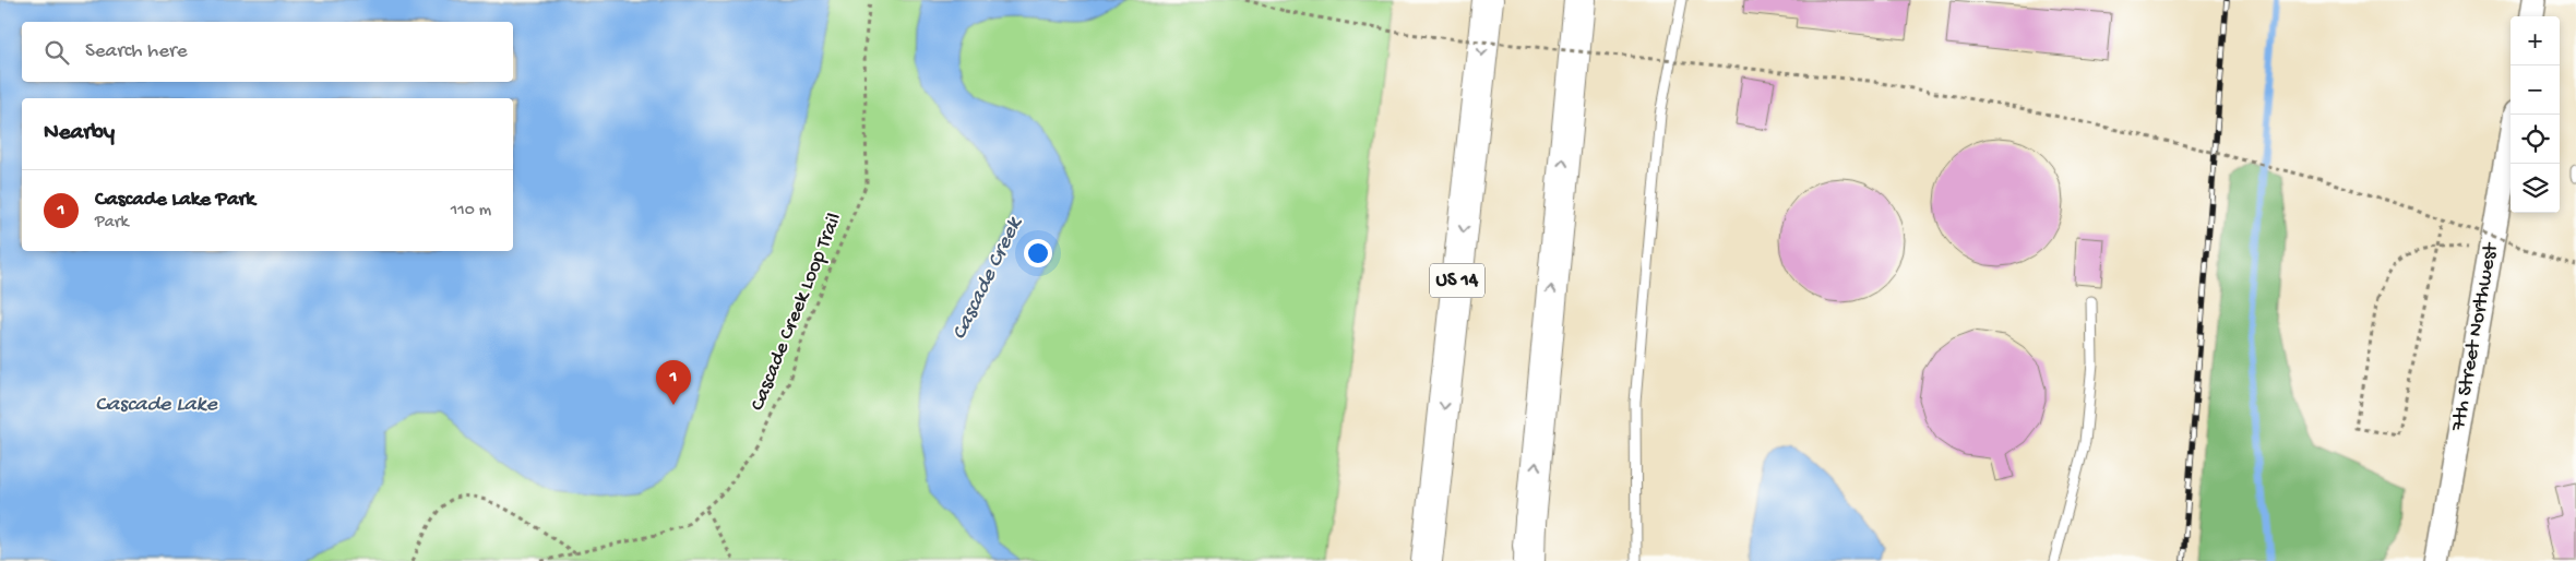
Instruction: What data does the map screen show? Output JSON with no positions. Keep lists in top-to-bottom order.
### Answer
{
  "streets": {
    "highway": ["US 14"],
    "street": ["7th Street Northwest"],
    "path": ["Cascade Creek Loop Trail"]
  },
  "water": ["Cascade Creek", "Cascade Lake"],
  "page": {
    "map_buttons": ["+", "−"],
    "search": "Search here",
    "heading": "Nearby",
    "list": [
      {
        "mark": "1",
        "name": "Cascade Lake Park",
        "note": "Park",
        "value": "110 m"
      }
    ],
    "pins": "1"
  }
}
